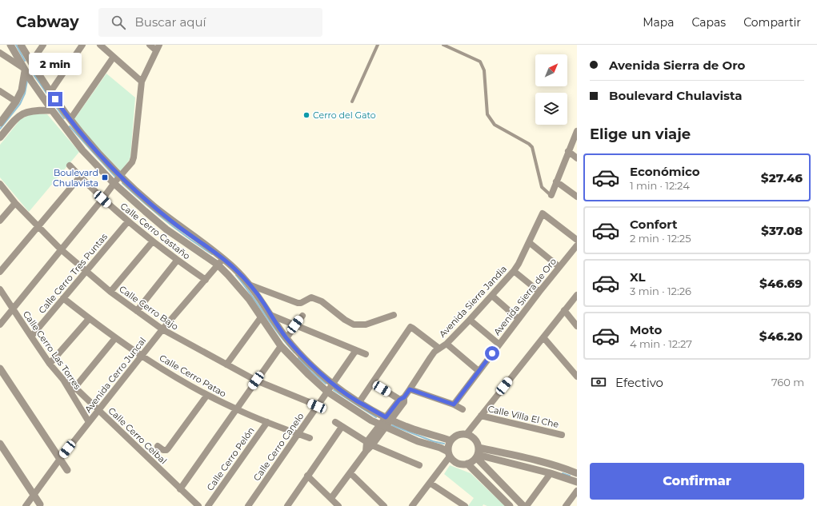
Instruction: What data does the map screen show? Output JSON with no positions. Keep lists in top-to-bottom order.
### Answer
{
  "streets": {
    "street": [
      "Calle Cerro Castaño",
      "Calle Cerro Tres Puntas",
      "Avenida Sierra de Oro",
      "Avenida Sierra Jandia",
      "Calle Cerro Bajo",
      "Calle Cerro Las Torres",
      "Avenida Cerro Juncal",
      "Calle Cerro Patao",
      "Calle Villa El Che",
      "Calle Cerro Ceibal",
      "Calle Cerro Canelo",
      "Calle Cerro Pelón"
    ]
  },
  "crossings": [
    ["Calle Cerro Castaño", "Calle Cerro Tres Puntas"],
    ["Calle Cerro Castaño", "Avenida Cerro Juncal"],
    ["Calle Cerro Tres Puntas", "Calle Cerro Bajo"],
    ["Calle Cerro Tres Puntas", "Calle Cerro Las Torres"],
    ["Calle Cerro Tres Puntas", "Calle Cerro Patao"],
    ["Calle Cerro Bajo", "Avenida Cerro Juncal"],
    ["Calle Cerro Bajo", "Calle Cerro Canelo"],
    ["Calle Cerro Las Torres", "Avenida Cerro Juncal"],
    ["Calle Cerro Las Torres", "Calle Cerro Ceibal"],
    ["Avenida Cerro Juncal", "Calle Cerro Patao"],
    ["Avenida Cerro Juncal", "Calle Cerro Ceibal"],
    ["Calle Cerro Patao", "Calle Cerro Canelo"],
    ["Calle Cerro Patao", "Calle Cerro Pelón"]
  ],
  "places": {
    "other": ["Cerro del Gato"],
    "transit": ["Boulevard Chulavista"]
  },
  "north": "top right",
  "page": {
    "header": "Cabway",
    "search": "Buscar aquí",
    "nav": ["Mapa", "Capas", "Compartir"],
    "banner": ["Avenida Sierra de Oro", "Boulevard Chulavista"],
    "bubble": "2 min",
    "heading": "Elige un viaje",
    "list": [
      {
        "name": "Económico",
        "note": "1 min · 12:24",
        "value": "$27.46"
      },
      {
        "name": "Confort",
        "note": "2 min · 12:25",
        "value": "$37.08"
      },
      {
        "name": "XL",
        "note": "3 min · 12:26",
        "value": "$46.69"
      },
      {
        "name": "Moto",
        "note": "4 min · 12:27",
        "value": "$46.20"
      }
    ],
    "pay": ["Efectivo", "760 m"],
    "buttons": "Confirmar"
  }
}
